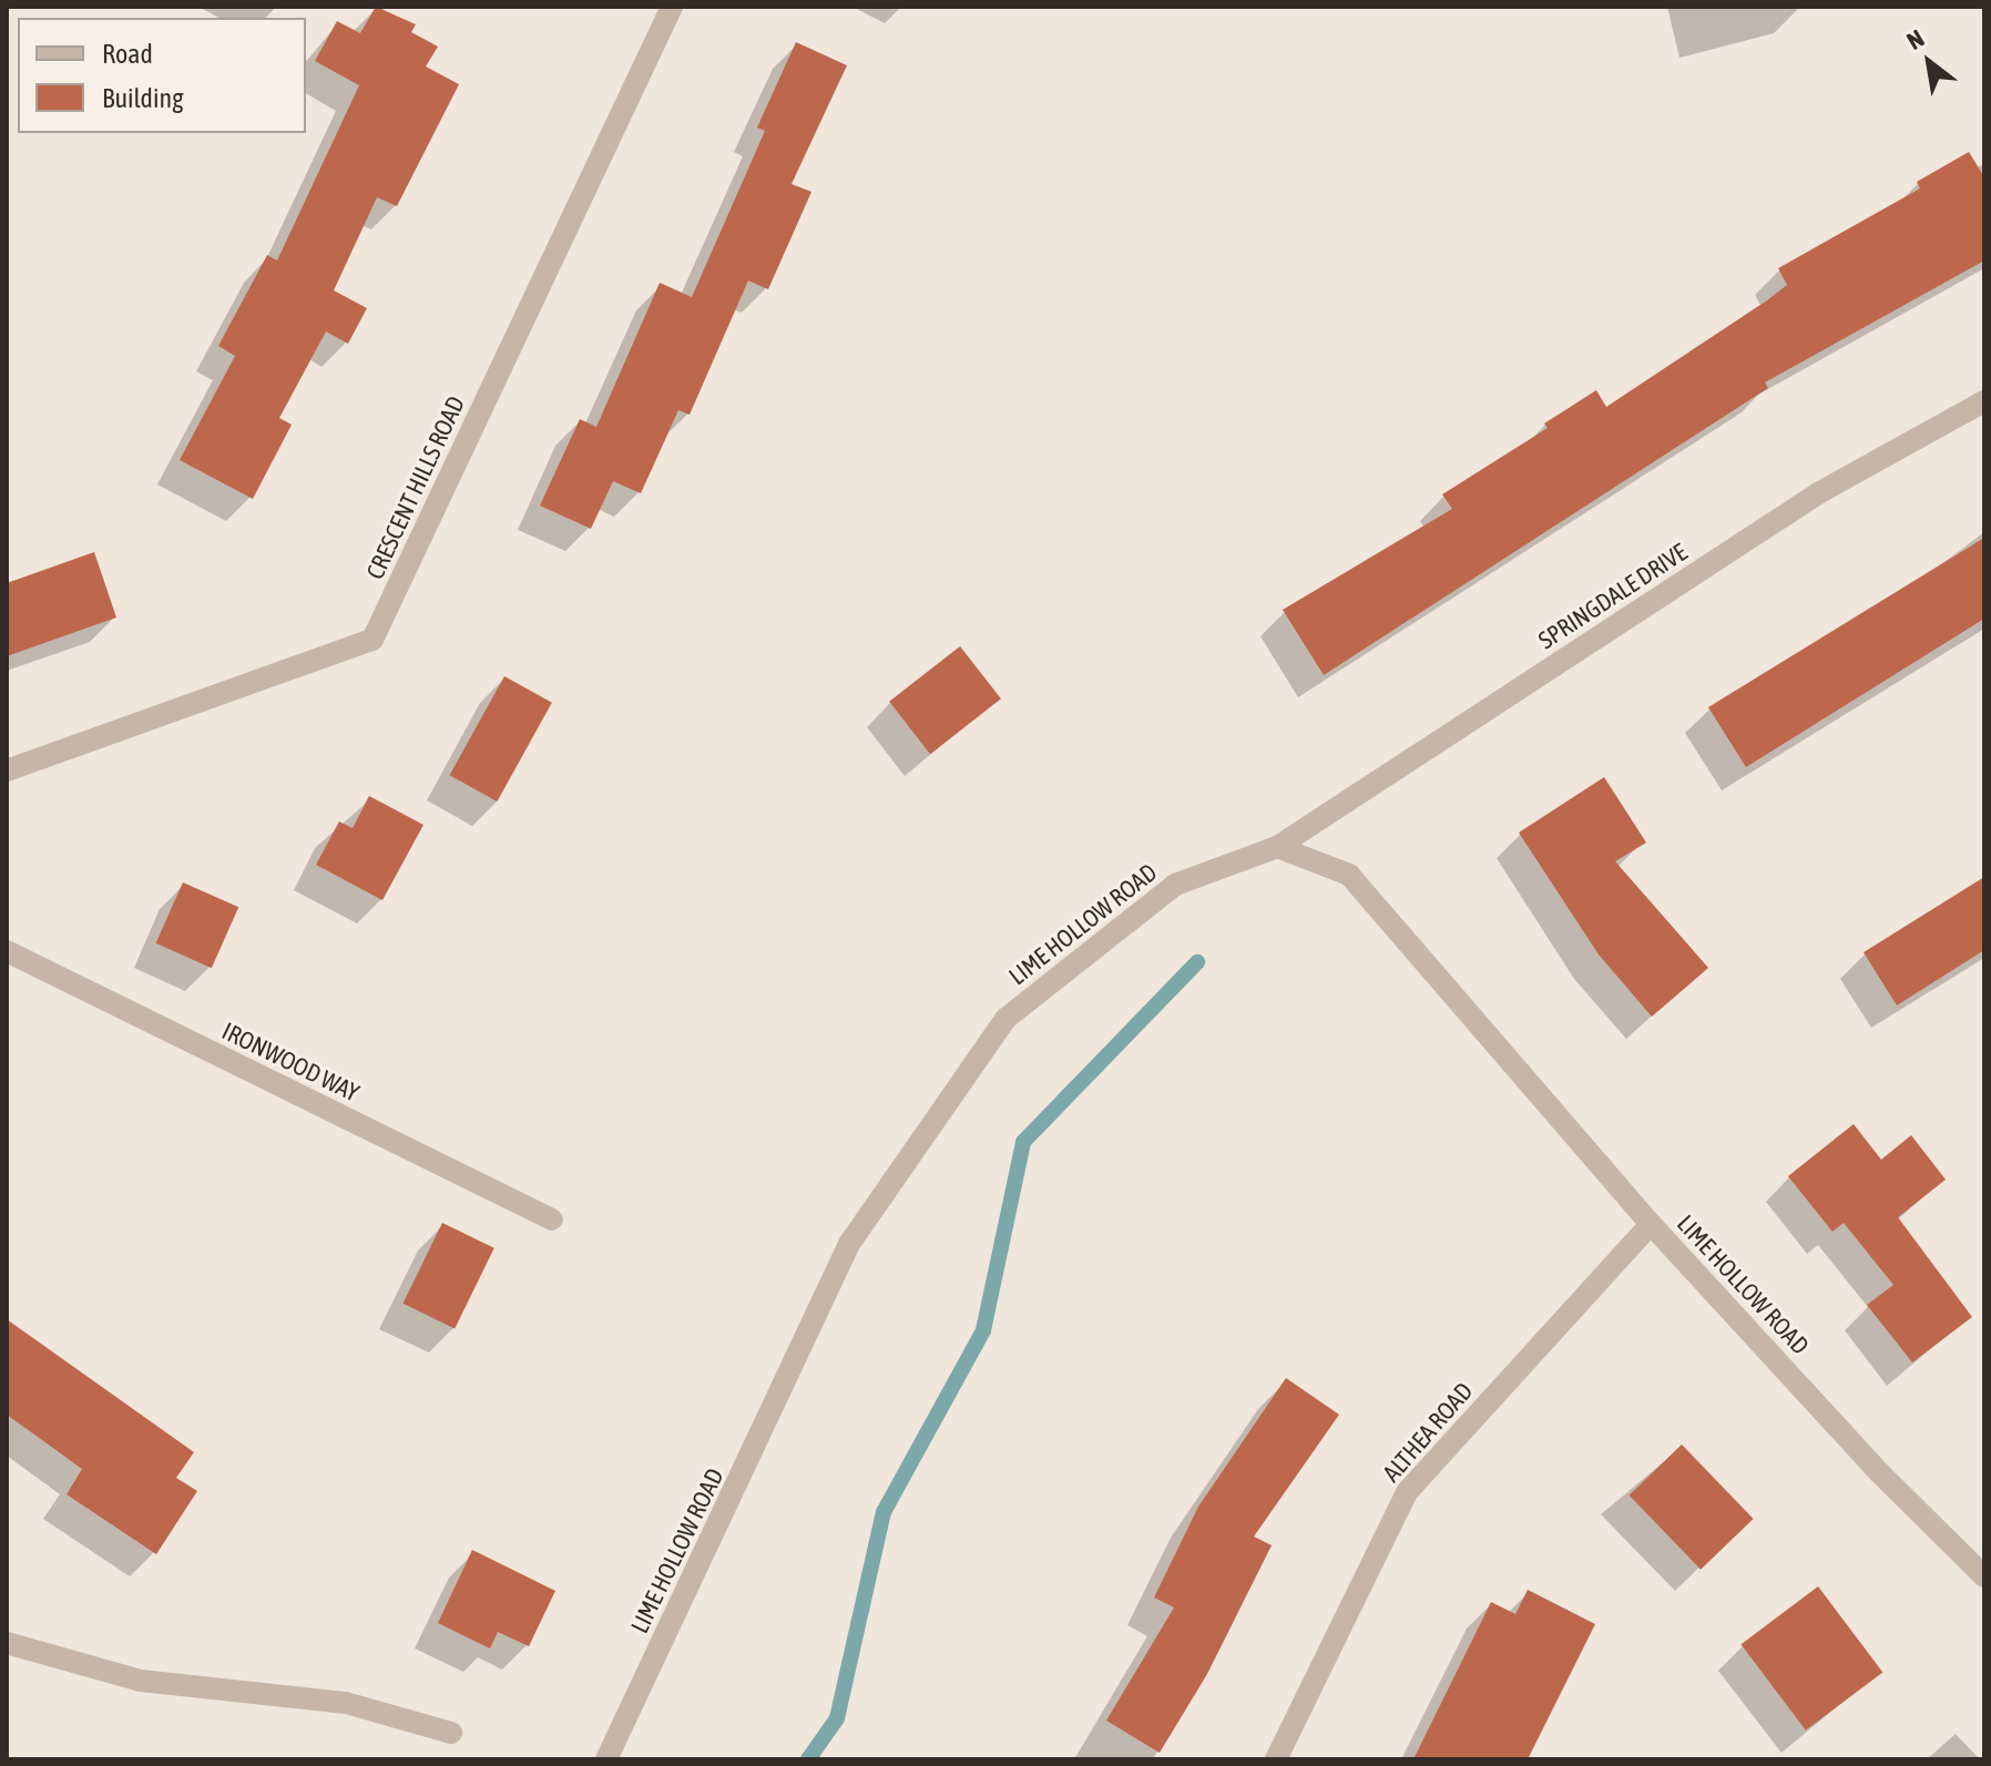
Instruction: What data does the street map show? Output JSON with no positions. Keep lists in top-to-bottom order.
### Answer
{
  "streets": {
    "street": [
      "CRESCENT HILLS ROAD",
      "SPRINGDALE DRIVE",
      "LIME HOLLOW ROAD",
      "IRONWOOD WAY",
      "ALTHEA ROAD"
    ]
  },
  "crossings": [
    ["SPRINGDALE DRIVE", "LIME HOLLOW ROAD"],
    ["LIME HOLLOW ROAD", "ALTHEA ROAD"]
  ],
  "legend": ["Road", "Building"],
  "north": "top left"
}
